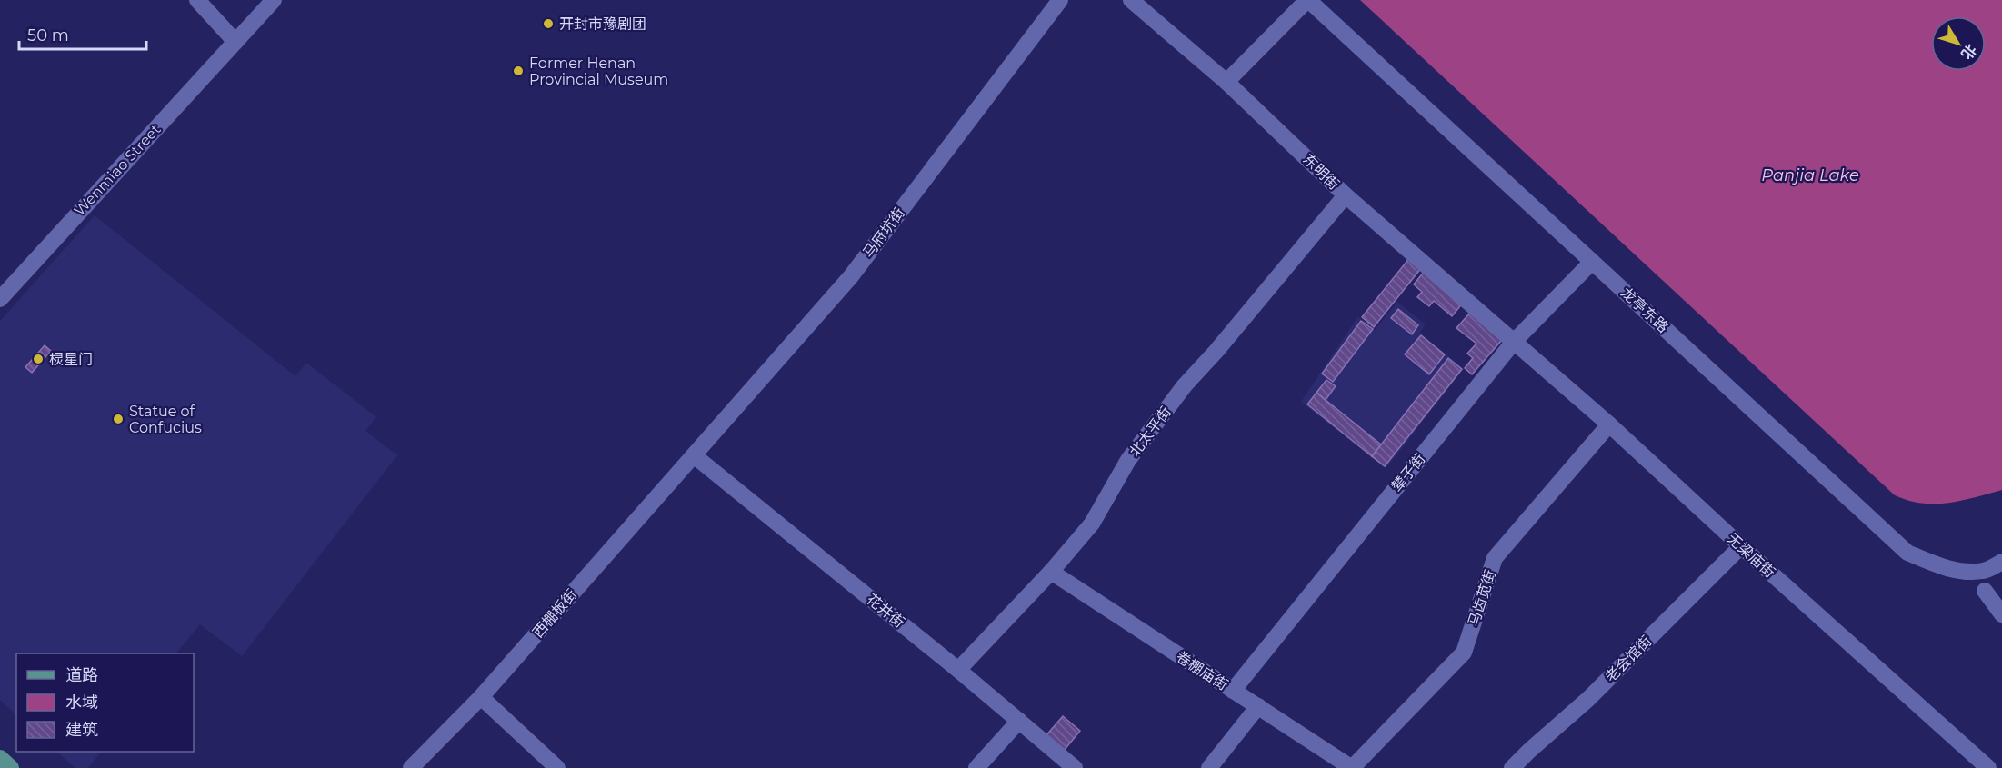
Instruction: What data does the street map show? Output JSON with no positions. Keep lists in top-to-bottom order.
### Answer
{
  "streets": {
    "street": [
      "Wenmiao Street",
      "东明街",
      "马府坑街",
      "龙亭东路",
      "北太平街",
      "辇子街",
      "无梁庙街",
      "马齿苋街",
      "花井街",
      "西棚板街",
      "老会馆街",
      "卷棚庙街"
    ]
  },
  "crossings": [
    ["东明街", "北太平街"],
    ["东明街", "辇子街"],
    ["东明街", "无梁庙街"],
    ["马府坑街", "花井街"],
    ["马府坑街", "西棚板街"],
    ["龙亭东路", "辇子街"],
    ["北太平街", "花井街"],
    ["北太平街", "卷棚庙街"],
    ["辇子街", "无梁庙街"],
    ["辇子街", "卷棚庙街"],
    ["无梁庙街", "马齿苋街"],
    ["无梁庙街", "老会馆街"],
    ["马齿苋街", "卷棚庙街"],
    ["花井街", "西棚板街"]
  ],
  "water": ["Panjia Lake"],
  "places": [
    "开封市豫剧团",
    "Former Henan Provincial Museum",
    "棂星门",
    "Statue of Confucius"
  ],
  "legend": ["道路", "水域", "建筑"],
  "scale_bar": "50 m",
  "north": "bottom right"
}
